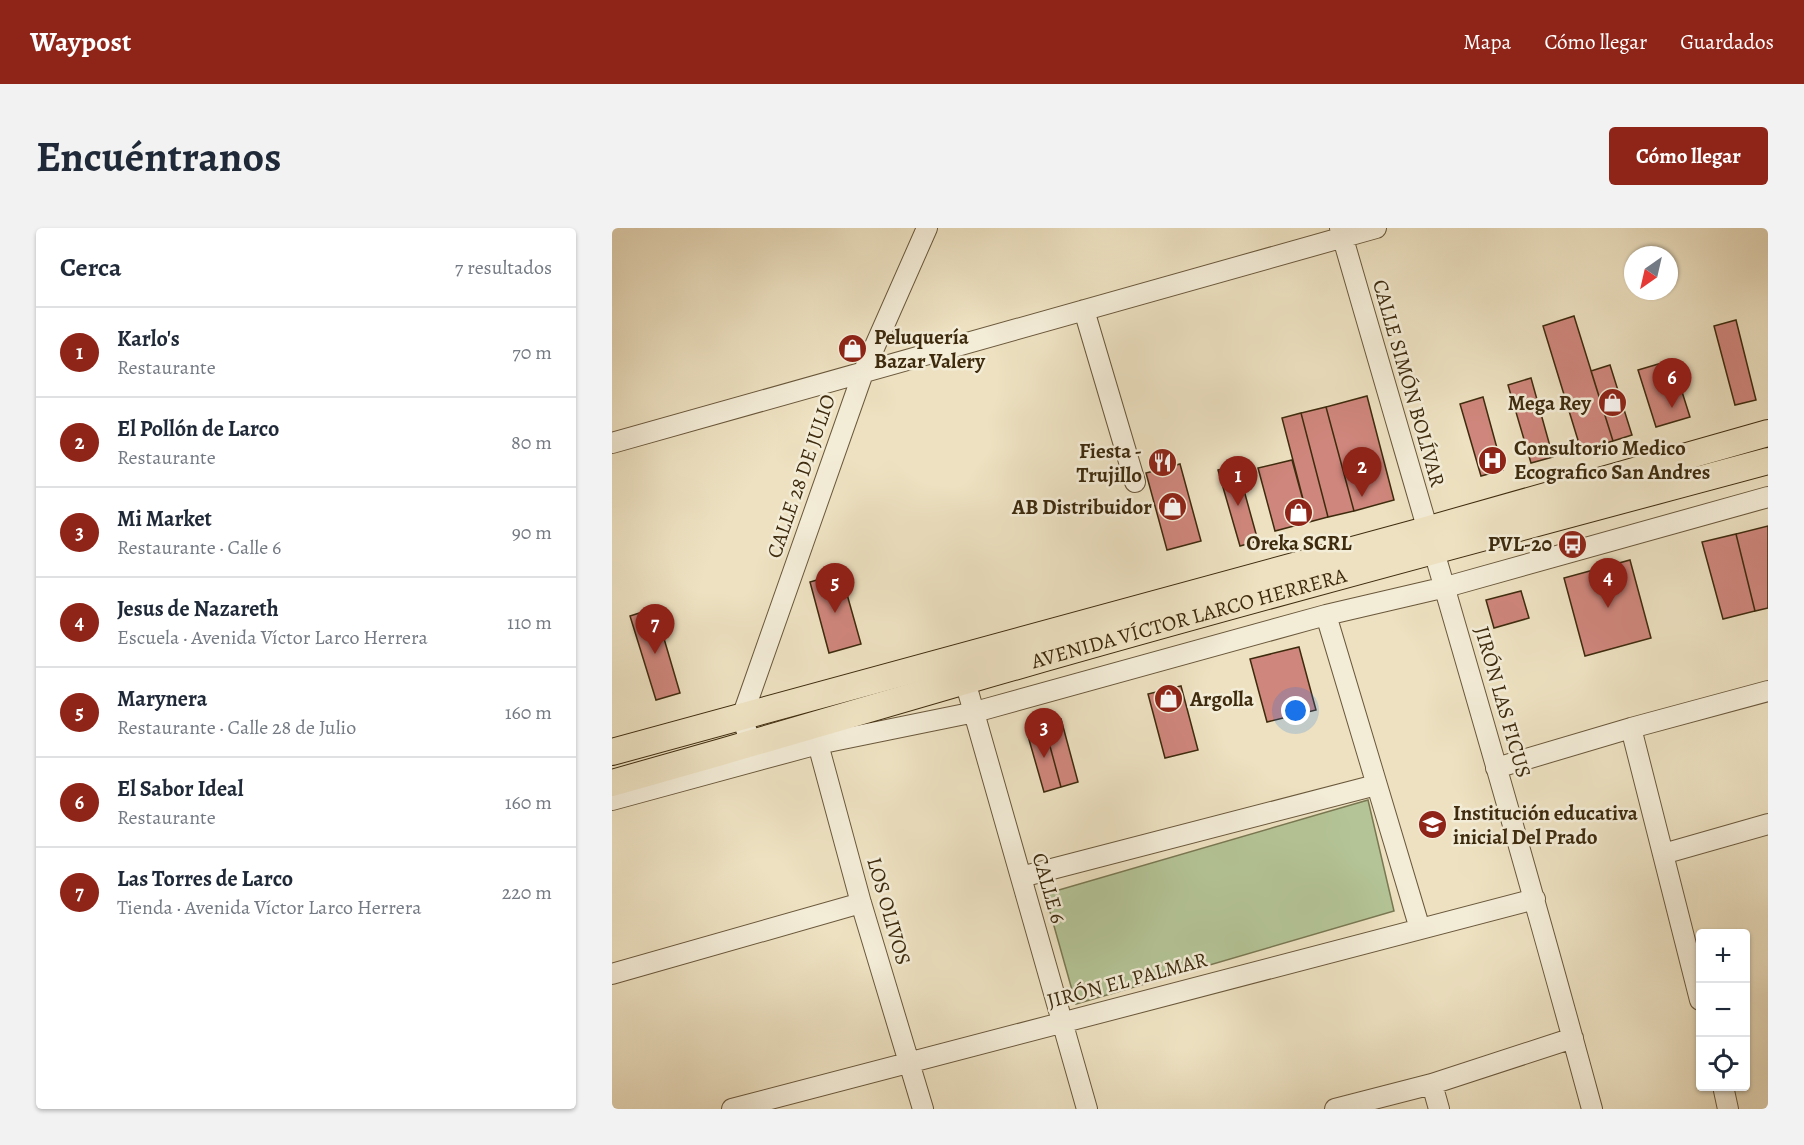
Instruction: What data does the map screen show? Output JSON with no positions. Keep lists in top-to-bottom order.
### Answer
{
  "streets": {
    "main road": ["AVENIDA VÍCTOR LARCO HERRERA"],
    "street": [
      "CALLE SIMÓN BOLÍVAR",
      "CALLE 28 DE JULIO",
      "JIRÓN LAS FICUS",
      "CALLE 6",
      "LOS OLIVOS",
      "JIRÓN EL PALMAR"
    ]
  },
  "crossings": [
    ["CALLE SIMÓN BOLÍVAR", "AVENIDA VÍCTOR LARCO HERRERA"],
    ["CALLE SIMÓN BOLÍVAR", "JIRÓN LAS FICUS"],
    ["CALLE 28 DE JULIO", "AVENIDA VÍCTOR LARCO HERRERA"],
    ["AVENIDA VÍCTOR LARCO HERRERA", "JIRÓN LAS FICUS"],
    ["AVENIDA VÍCTOR LARCO HERRERA", "CALLE 6"],
    ["AVENIDA VÍCTOR LARCO HERRERA", "LOS OLIVOS"],
    ["JIRÓN LAS FICUS", "JIRÓN EL PALMAR"],
    ["CALLE 6", "JIRÓN EL PALMAR"],
    ["LOS OLIVOS", "JIRÓN EL PALMAR"]
  ],
  "places": {
    "shop": [
      "Peluquería Bazar Valery",
      "Mega Rey",
      "AB Distribuidor",
      "Oreka SCRL",
      "Argolla"
    ],
    "hospital": ["Consultorio Medico Ecografico San Andres"],
    "restaurant": ["Fiesta - Trujillo"],
    "bus stop": ["PVL-20"],
    "school or university": ["Institución educativa inicial Del Prado"]
  },
  "north": "bottom left",
  "page": {
    "header": "Waypost",
    "nav": ["Mapa", "Cómo llegar", "Guardados"],
    "buttons": "Cómo llegar",
    "title": "Encuéntranos",
    "heading": ["Cerca", "7 resultados"],
    "list": [
      {
        "mark": "1",
        "name": "Karlo's",
        "note": "Restaurante",
        "value": "70 m"
      },
      {
        "mark": "2",
        "name": "El Pollón de Larco",
        "note": "Restaurante",
        "value": "80 m"
      },
      {
        "mark": "3",
        "name": "Mi Market",
        "note": "Restaurante · Calle 6",
        "value": "90 m"
      },
      {
        "mark": "4",
        "name": "Jesus de Nazareth",
        "note": "Escuela · Avenida Víctor Larco Herrera",
        "value": "110 m"
      },
      {
        "mark": "5",
        "name": "Marynera",
        "note": "Restaurante · Calle 28 de Julio",
        "value": "160 m"
      },
      {
        "mark": "6",
        "name": "El Sabor Ideal",
        "note": "Restaurante",
        "value": "160 m"
      },
      {
        "mark": "7",
        "name": "Las Torres de Larco",
        "note": "Tienda · Avenida Víctor Larco Herrera",
        "value": "220 m"
      }
    ],
    "pins": [
      "6",
      "2",
      "1",
      "4",
      "5",
      "7",
      "3"
    ],
    "map_buttons": ["+", "−"]
  }
}
